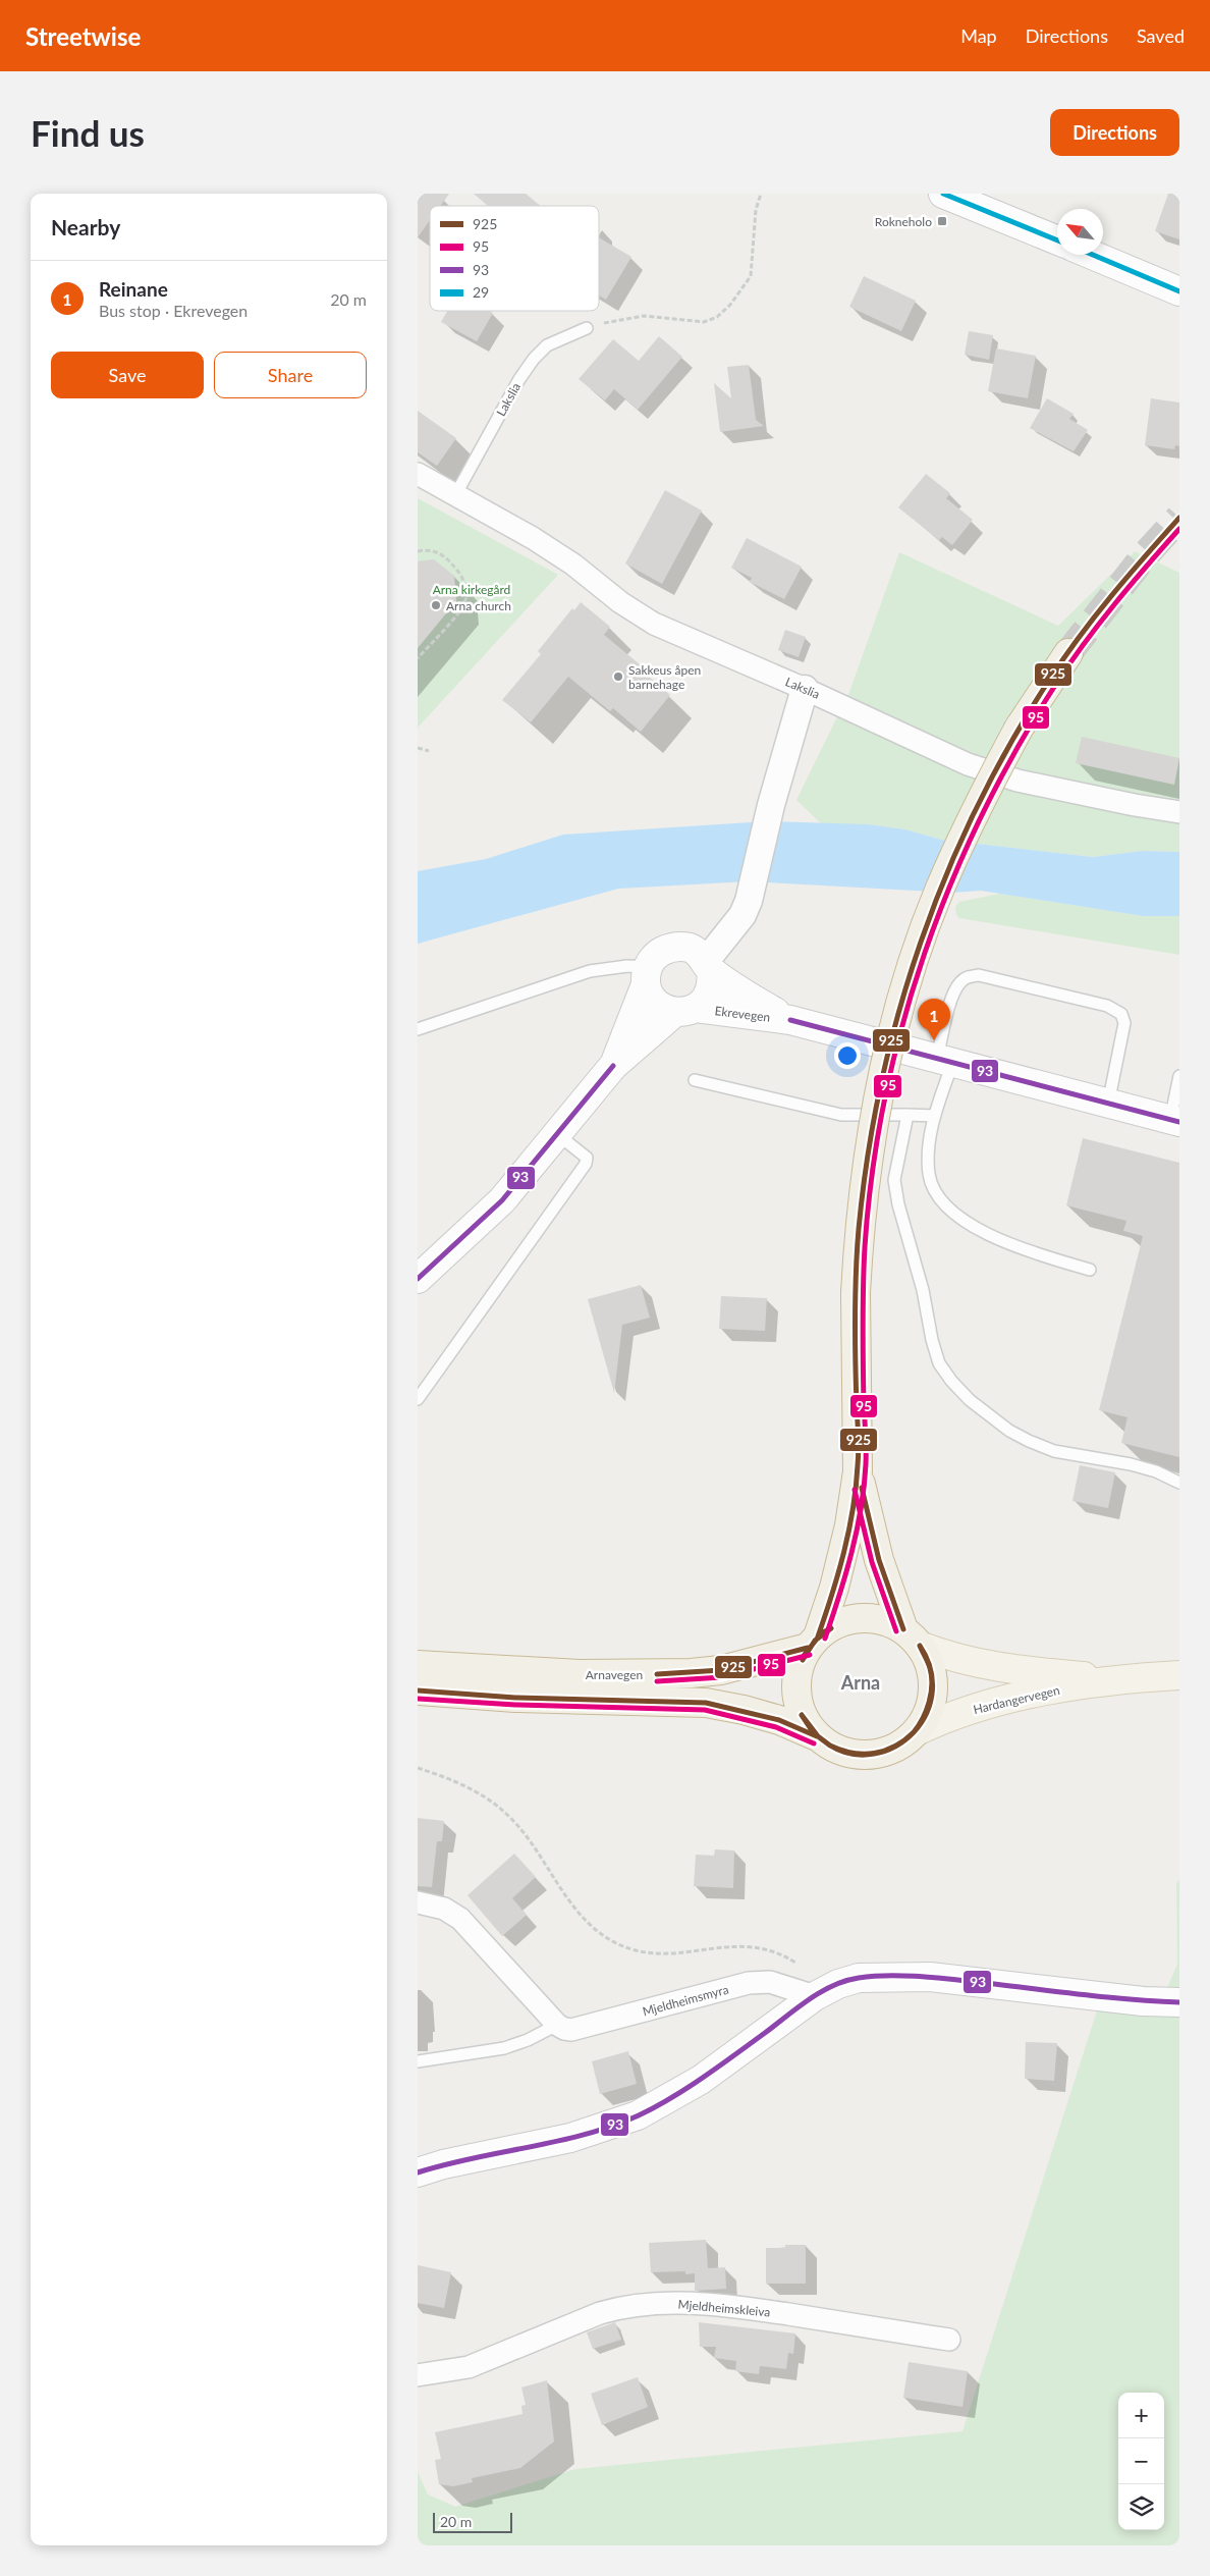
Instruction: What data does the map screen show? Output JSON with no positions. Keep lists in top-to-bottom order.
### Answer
{
  "streets": {
    "highway": ["Arnavegen"],
    "main road": ["Ekrevegen", "Hardangervegen"],
    "street": ["Lakslia", "Mjeldheimsmyra", "Mjeldheimskleiva"]
  },
  "crossings": [
    ["Arnavegen", "Hardangervegen"]
  ],
  "districts": ["Arna"],
  "parks": ["Arna kirkegård"],
  "places": {
    "transit": ["Rokneholo"],
    "other": ["Arna church", "Sakkeus åpen barnehage"]
  },
  "lines": [
    "transit line 29",
    "transit line 925",
    "transit line 95",
    "transit line 93"
  ],
  "legend": [
    "925",
    "95",
    "93",
    "29"
  ],
  "scale_bar": "20 m",
  "north": "top left",
  "page": {
    "header": "Streetwise",
    "nav": ["Map", "Directions", "Saved"],
    "buttons": [
      "Directions",
      ["Save", "Share"]
    ],
    "title": "Find us",
    "heading": "Nearby",
    "list": [
      {
        "mark": "1",
        "name": "Reinane",
        "note": "Bus stop · Ekrevegen",
        "value": "20 m"
      }
    ],
    "pins": "1",
    "map_buttons": ["+", "−"],
    "scale": "20 m"
  }
}
